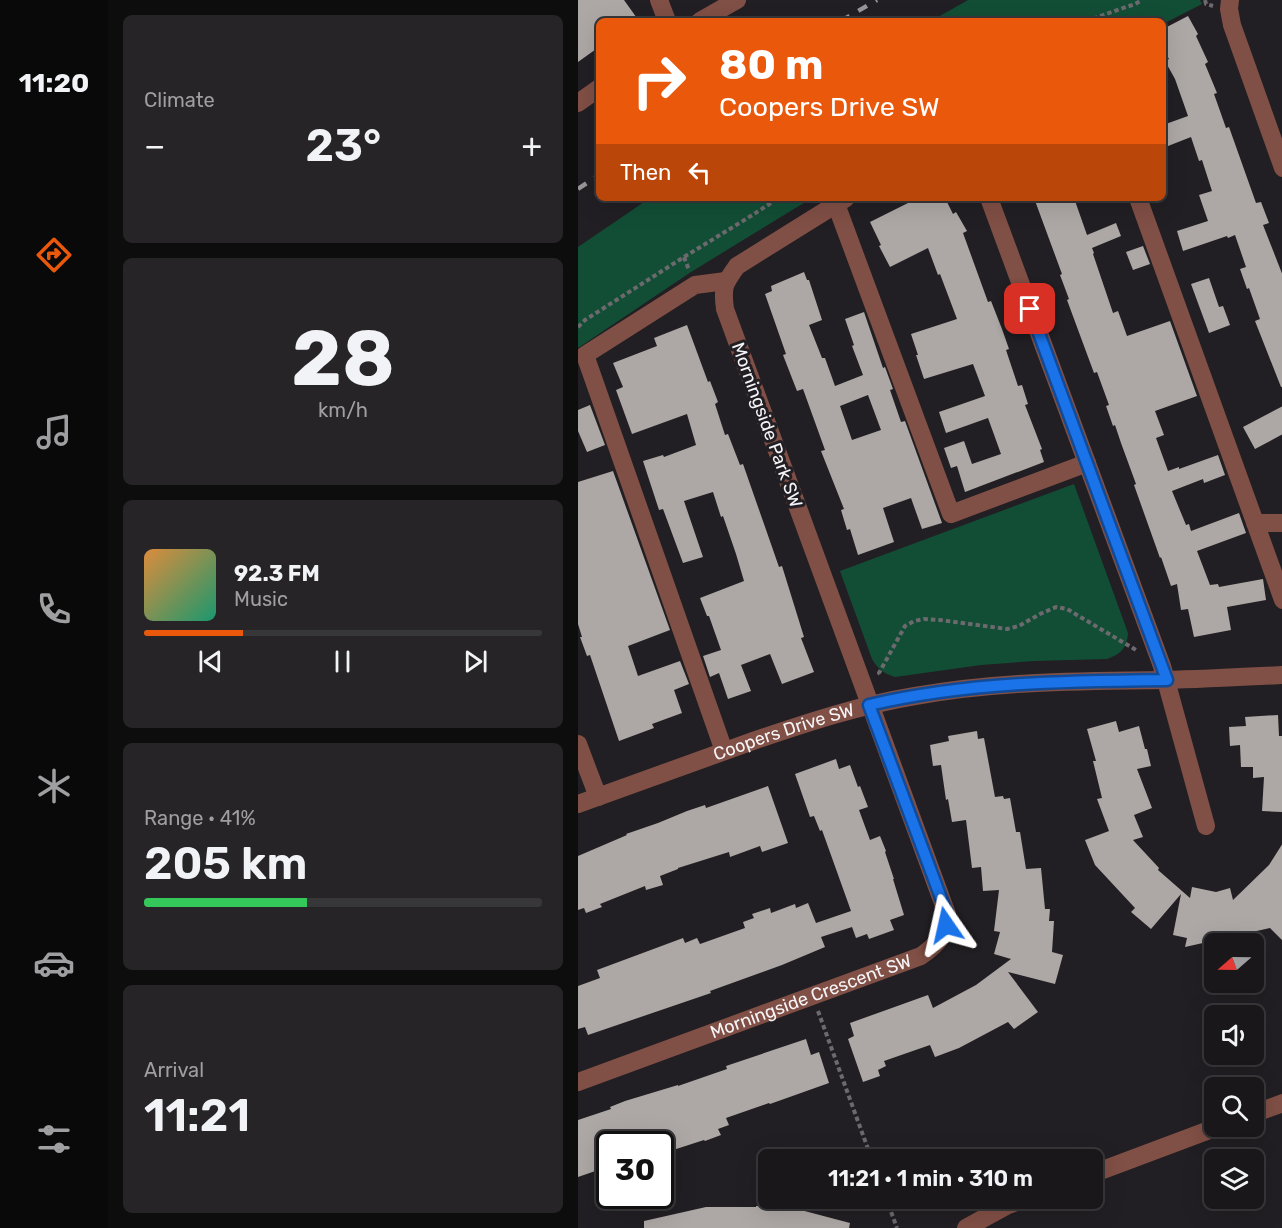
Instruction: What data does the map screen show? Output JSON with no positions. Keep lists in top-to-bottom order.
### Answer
{
  "streets": {
    "street": ["Morningside Park SW", "Coopers Drive SW", "Morningside Crescent SW"]
  },
  "crossings": [
    ["Morningside Park SW", "Coopers Drive SW"],
    ["Morningside Park SW", "Morningside Crescent SW"],
    ["Coopers Drive SW", "Morningside Crescent SW"]
  ],
  "north": "left",
  "page": {
    "tabs": "11:20",
    "tile": [
      "Climate",
      ["28", "km/h"],
      ["Range · 41%", "205 km"],
      ["Arrival", "11:21"]
    ],
    "turn": ["80 m", "Coopers Drive SW"],
    "heat": ["−", "23°", "+"],
    "then": "Then",
    "song": ["92.3 FM", "Music"],
    "limit": "30",
    "trip": "11:21 · 1 min · 310 m"
  }
}
